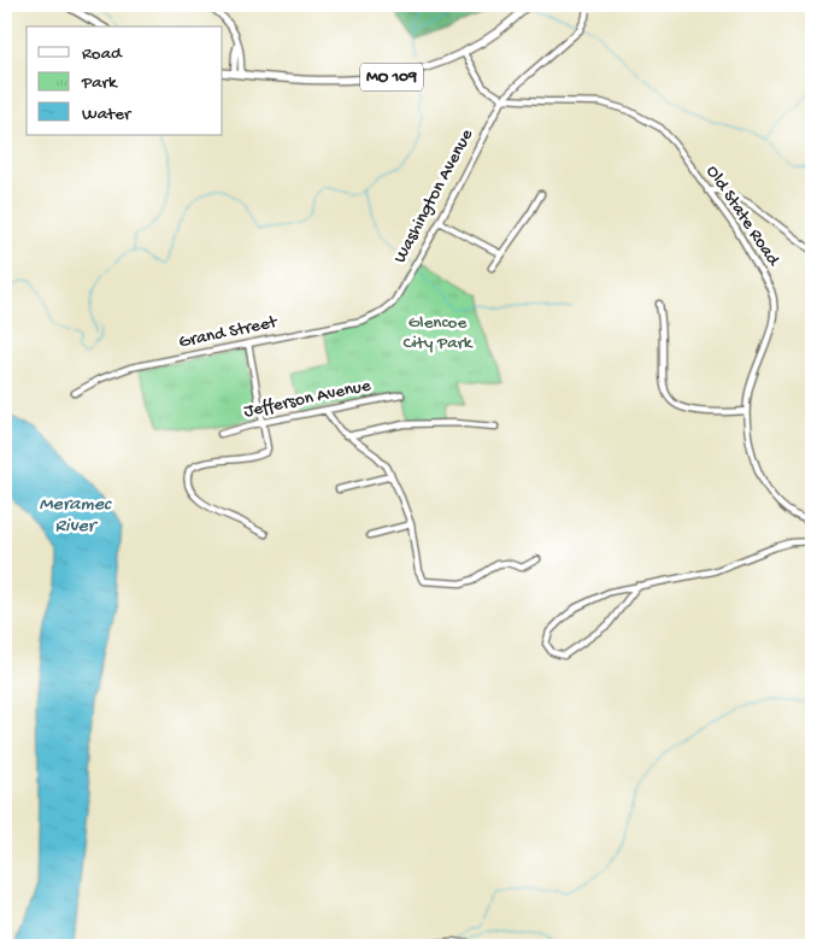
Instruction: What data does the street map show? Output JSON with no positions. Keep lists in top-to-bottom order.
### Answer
{
  "streets": {
    "main road": ["MO 109"],
    "street": [
      "Washington Avenue",
      "Old State Road",
      "Grand Street",
      "Jefferson Avenue"
    ]
  },
  "crossings": [
    ["Washington Avenue", "Old State Road"],
    ["Washington Avenue", "Grand Street"]
  ],
  "water": ["Meramec River"],
  "parks": ["Glencoe City Park"],
  "legend": ["Road", "Park", "Water"]
}
